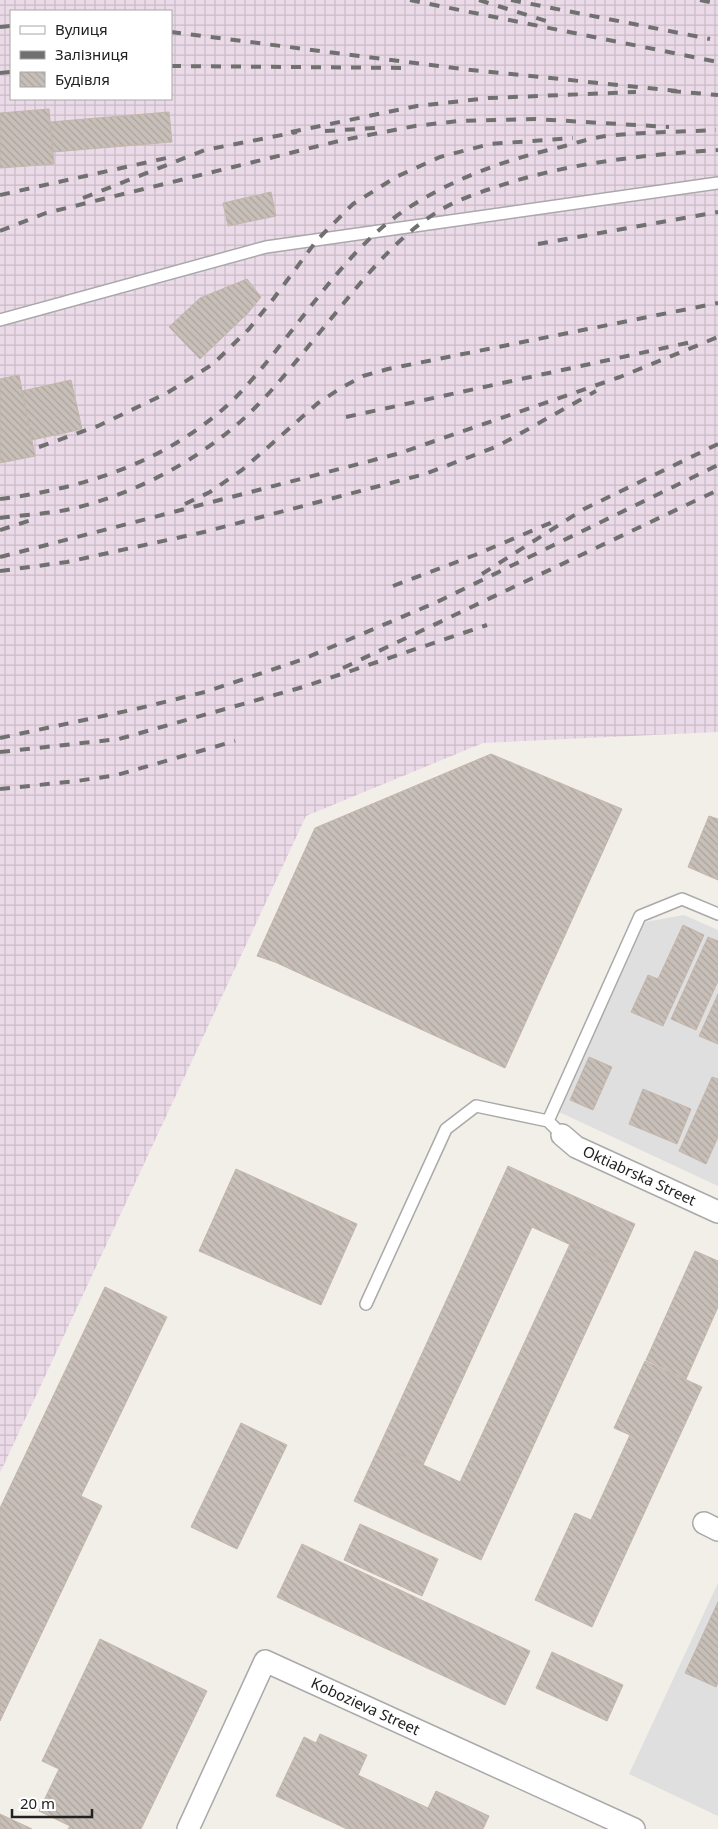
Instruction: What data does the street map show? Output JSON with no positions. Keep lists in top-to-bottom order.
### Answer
{
  "streets": {
    "street": ["Oktiabrska Street", "Kobozieva Street"]
  },
  "legend": ["Вулиця", "Залізниця", "Будівля"],
  "scale_bar": "20 m"
}
